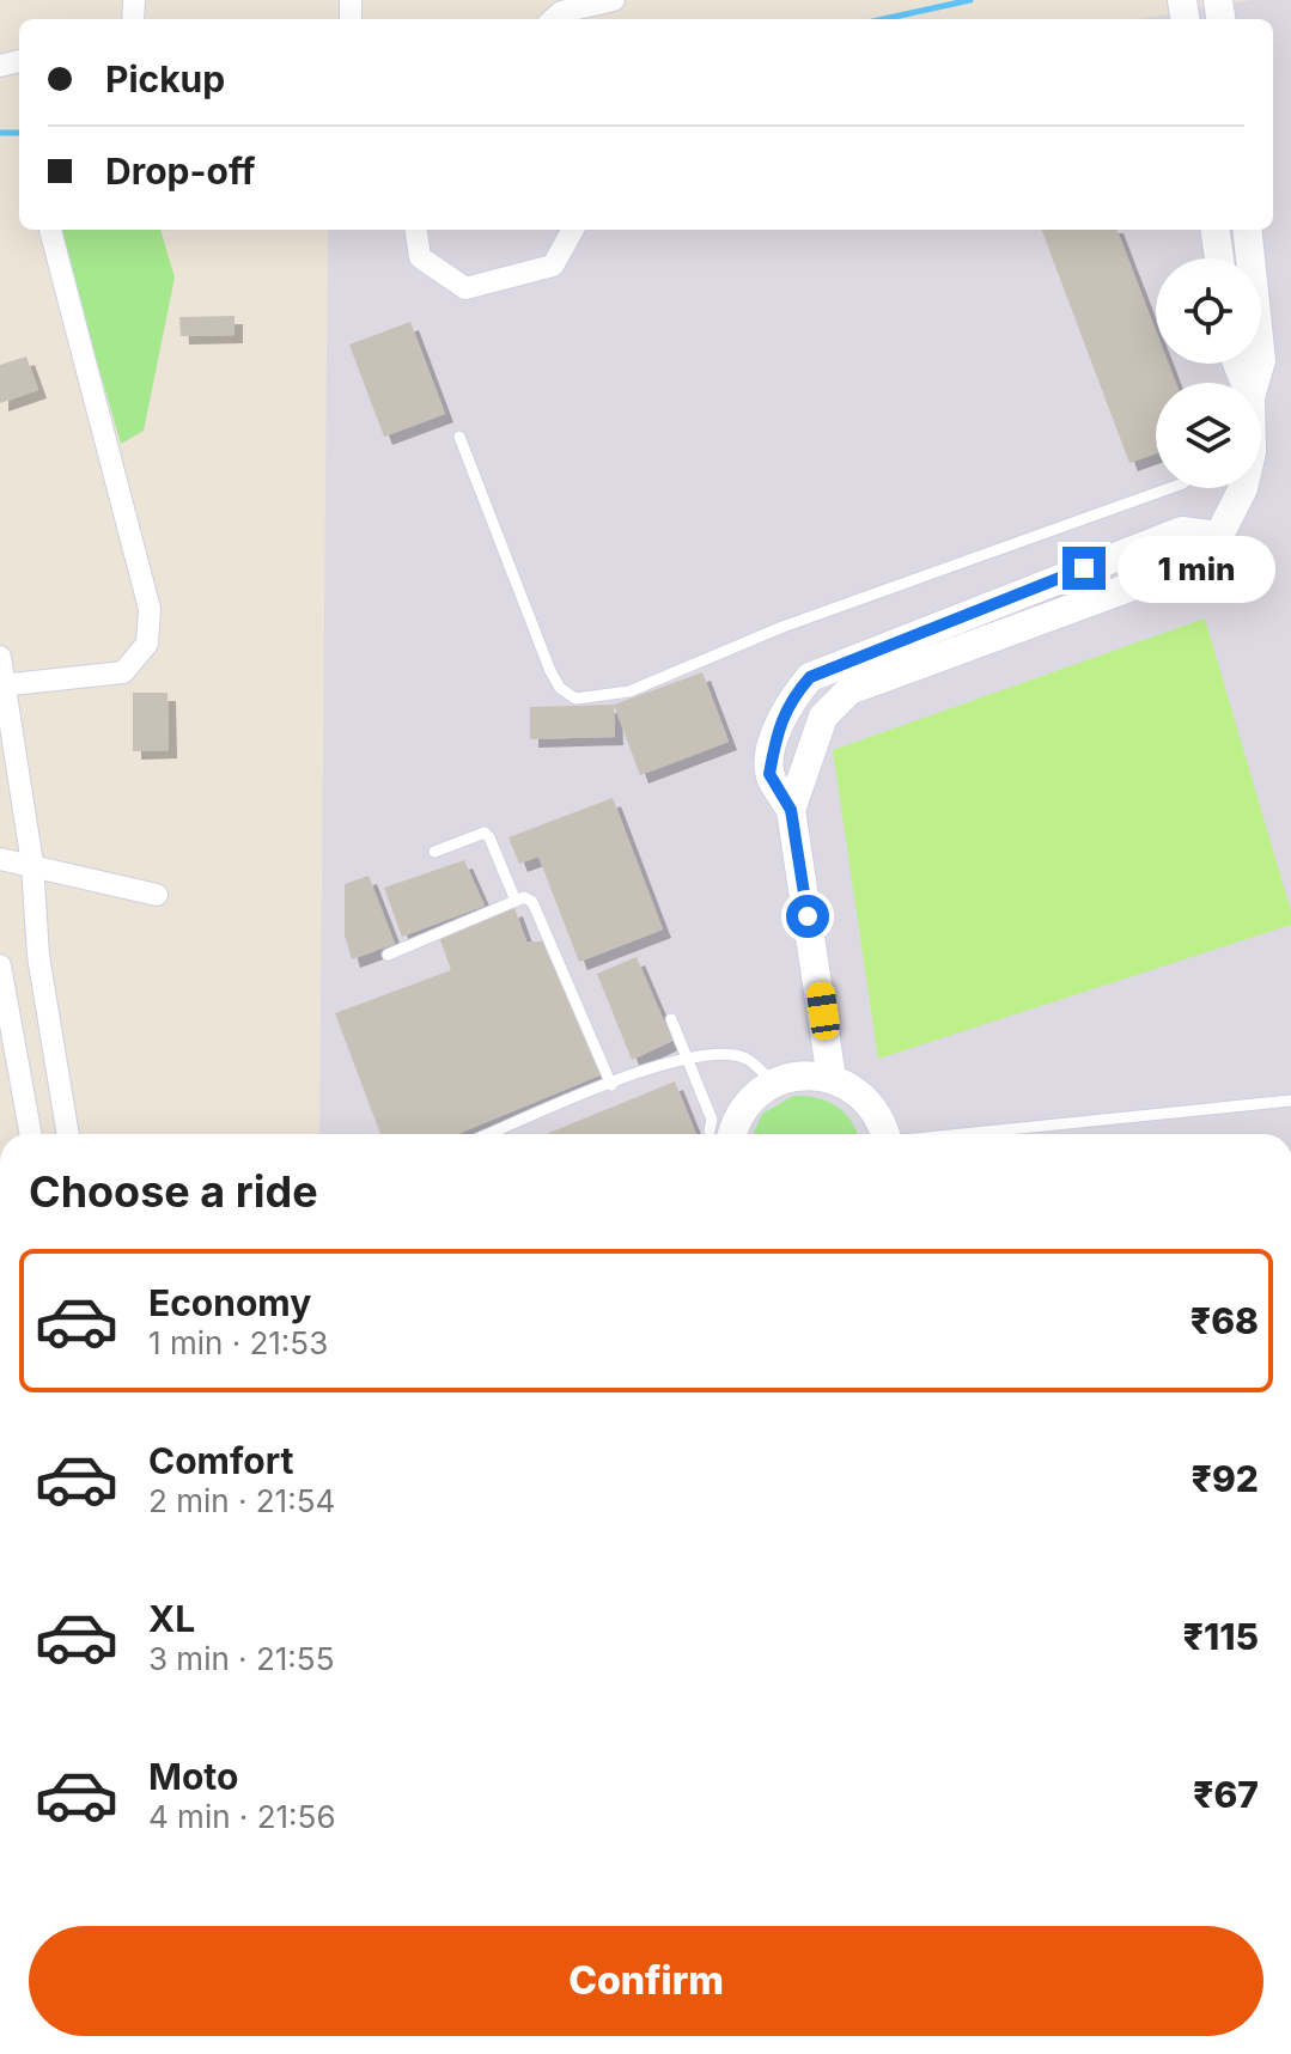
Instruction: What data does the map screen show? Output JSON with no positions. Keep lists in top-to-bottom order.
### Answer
{
  "page": {
    "banner": ["Pickup", "Drop-off"],
    "bubble": "1 min",
    "heading": "Choose a ride",
    "list": [
      {
        "name": "Economy",
        "note": "1 min · 21:53",
        "value": "₹68"
      },
      {
        "name": "Comfort",
        "note": "2 min · 21:54",
        "value": "₹92"
      },
      {
        "name": "XL",
        "note": "3 min · 21:55",
        "value": "₹115"
      },
      {
        "name": "Moto",
        "note": "4 min · 21:56",
        "value": "₹67"
      }
    ],
    "buttons": "Confirm"
  }
}
